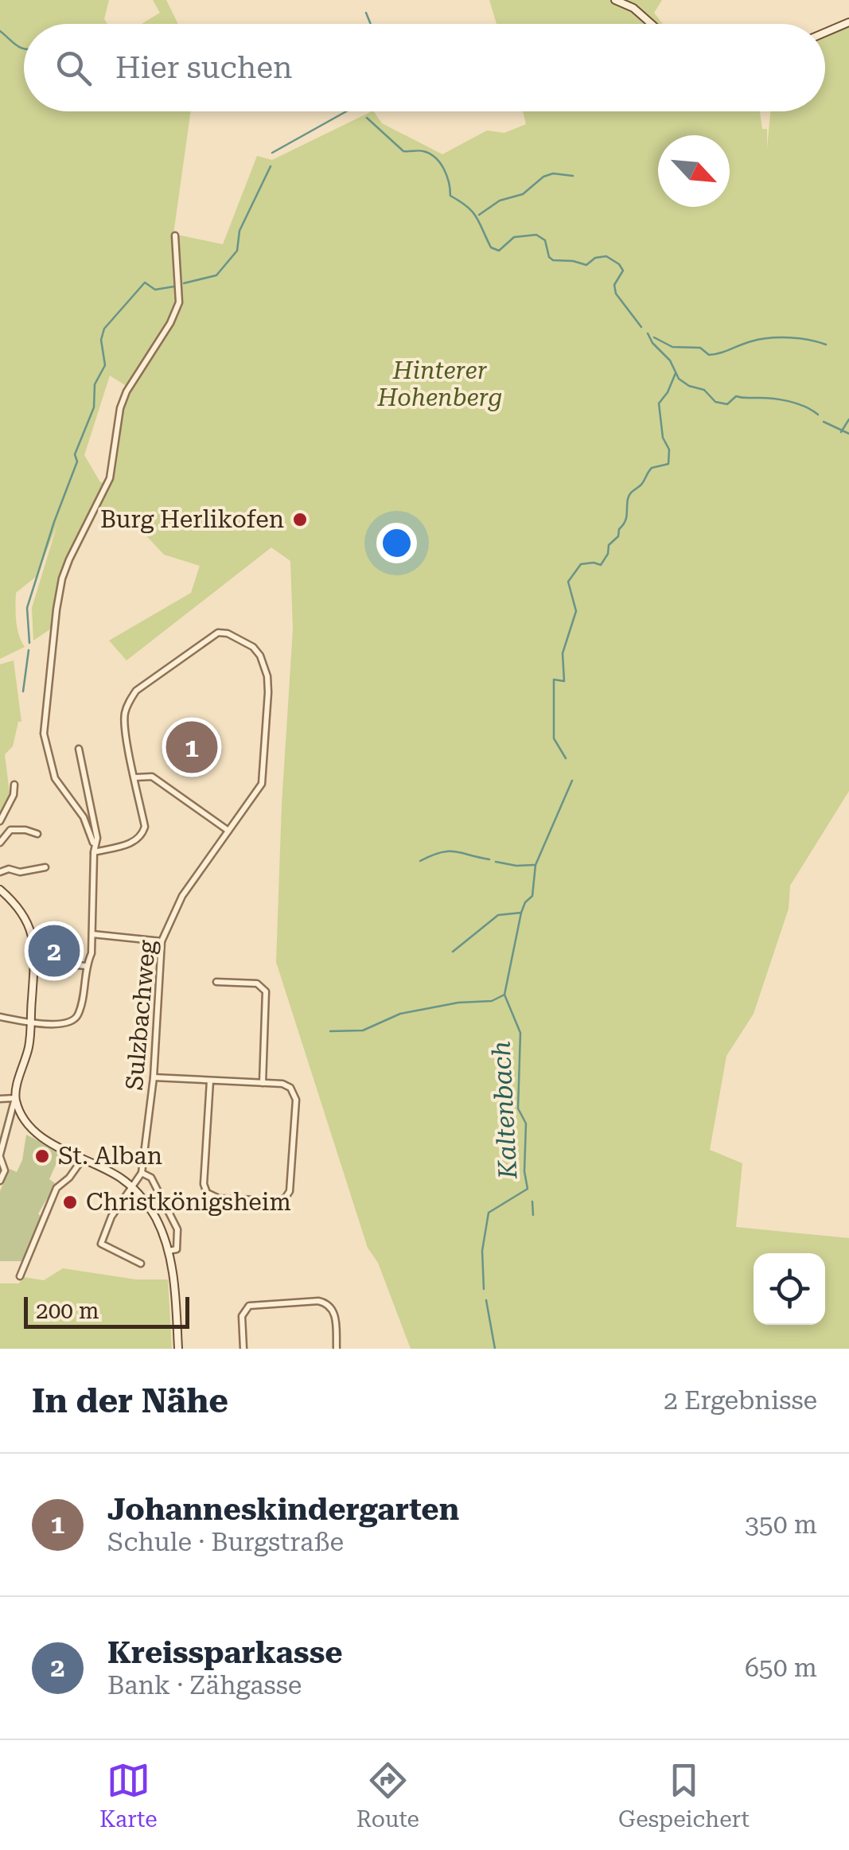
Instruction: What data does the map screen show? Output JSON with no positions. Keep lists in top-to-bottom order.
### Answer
{
  "streets": {
    "street": ["Sulzbachweg"]
  },
  "water": ["Kaltenbach"],
  "parks": ["Hinterer Hohenberg"],
  "places": ["Burg Herlikofen", "St. Alban", "Christkönigsheim"],
  "scale_bar": "200 m",
  "north": "bottom right",
  "page": {
    "search": "Hier suchen",
    "pins": ["1", "2"],
    "scale": "200 m",
    "heading": ["In der Nähe", "2 Ergebnisse"],
    "list": [
      {
        "mark": "1",
        "name": "Johanneskindergarten",
        "note": "Schule · Burgstraße",
        "value": "350 m"
      },
      {
        "mark": "2",
        "name": "Kreissparkasse",
        "note": "Bank · Zähgasse",
        "value": "650 m"
      }
    ],
    "nav": ["Karte", "Route", "Gespeichert"]
  }
}
